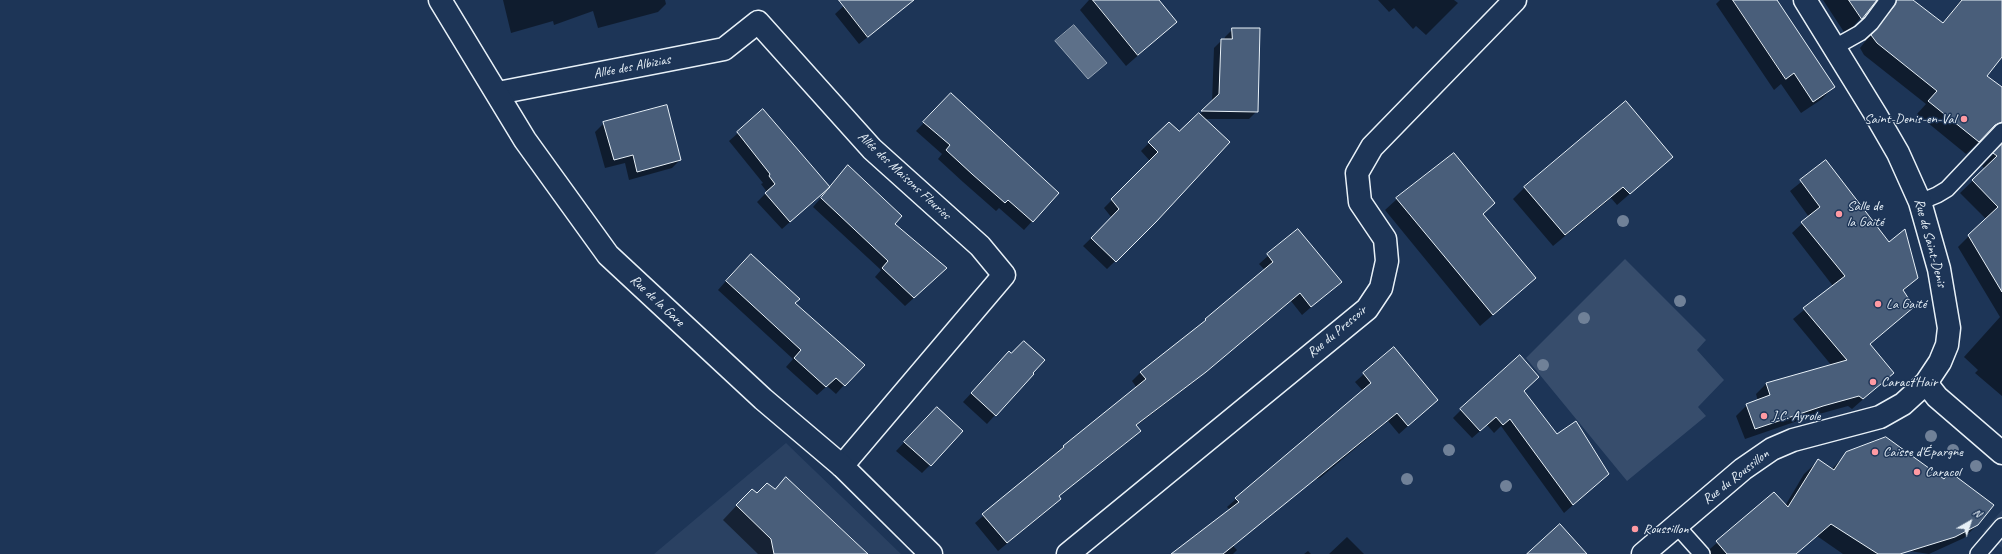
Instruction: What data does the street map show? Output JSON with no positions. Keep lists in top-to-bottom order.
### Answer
{
  "streets": {
    "street": [
      "Allée des Albizias",
      "Allée des Maisons Fleuries",
      "Rue de Saint-Denis",
      "Rue de la Gare",
      "Rue du Pressoir",
      "Rue du Roussillon"
    ]
  },
  "crossings": [
    ["Allée des Albizias", "Allée des Maisons Fleuries"],
    ["Allée des Albizias", "Rue de la Gare"],
    ["Allée des Maisons Fleuries", "Rue de la Gare"],
    ["Rue de Saint-Denis", "Rue du Roussillon"]
  ],
  "places": [
    "Saint-Denis-en-Val",
    "Salle de la Gaité",
    "La Gaité",
    "Caract'Hair",
    "J.C. Ayrole",
    "Caisse d'Épargne",
    "Caracol",
    "Roussillon"
  ],
  "north": "top right"
}
